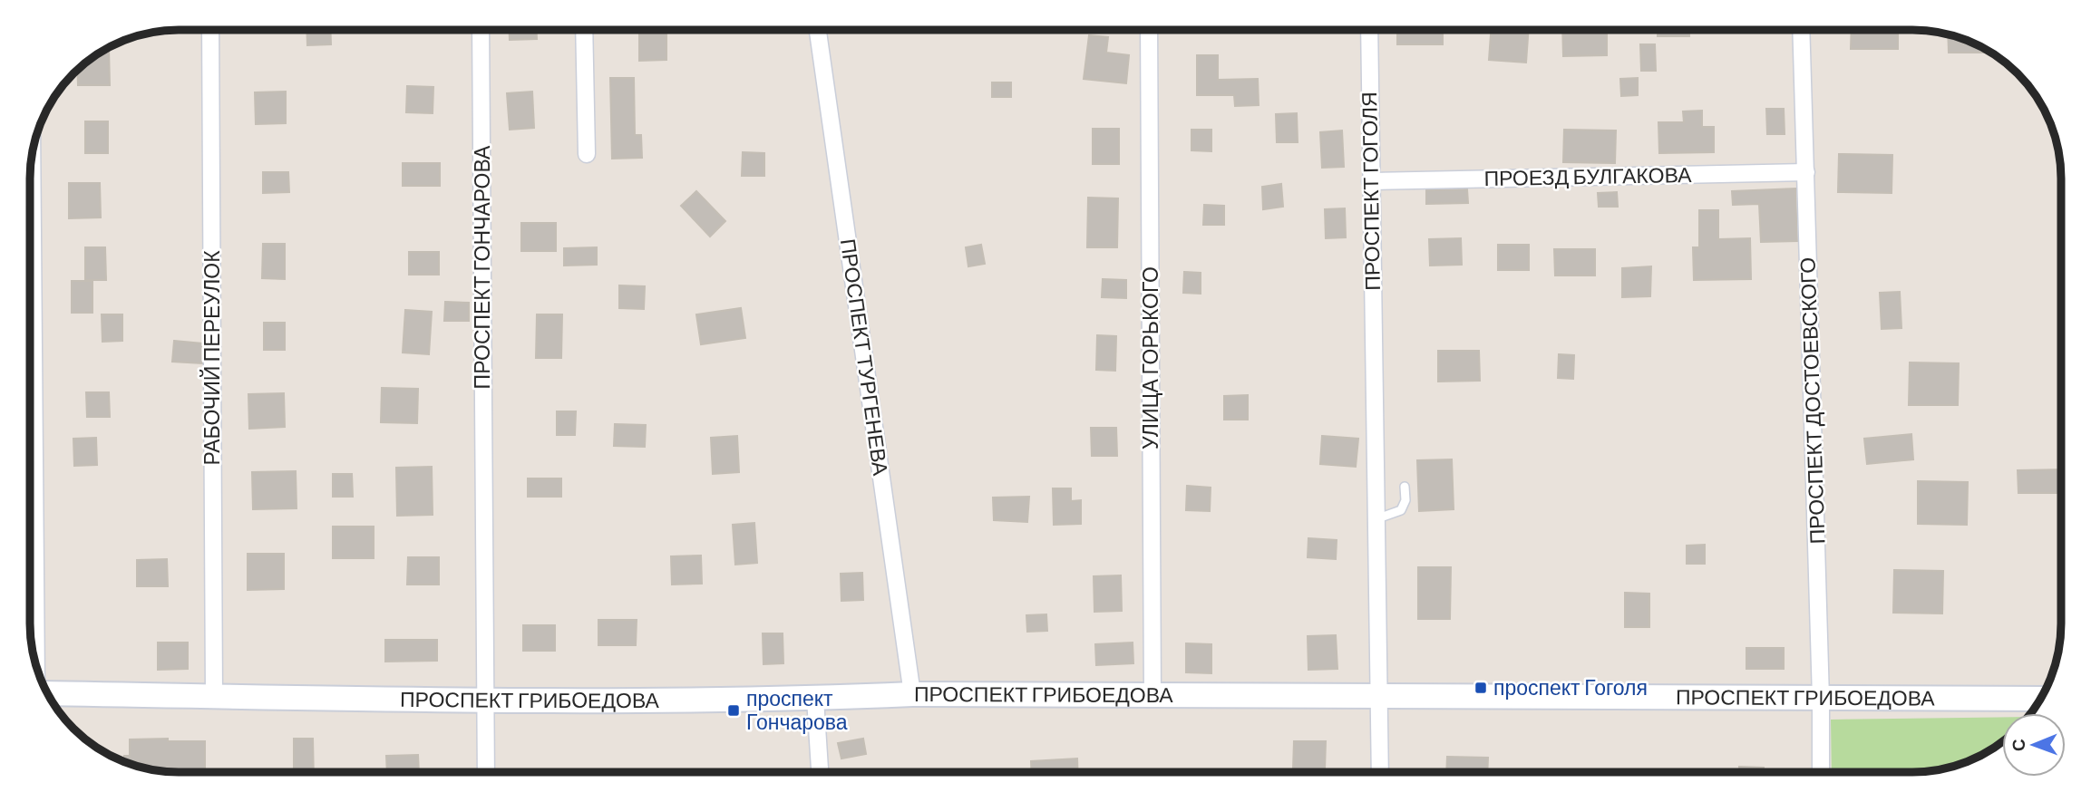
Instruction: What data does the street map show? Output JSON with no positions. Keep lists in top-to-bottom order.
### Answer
{
  "streets": {
    "street": [
      "ПРОЕЗД БУЛГАКОВА",
      "ПРОСПЕКТ ГОГОЛЯ",
      "ПРОСПЕКТ ГОНЧАРОВА",
      "ПРОСПЕКТ ТУРГЕНЕВА",
      "РАБОЧИЙ ПЕРЕУЛОК",
      "УЛИЦА ГОРЬКОГО",
      "ПРОСПЕКТ ДОСТОЕВСКОГО",
      "ПРОСПЕКТ ГРИБОЕДОВА"
    ]
  },
  "crossings": [
    ["ПРОЕЗД БУЛГАКОВА", "ПРОСПЕКТ ГОГОЛЯ"],
    ["ПРОЕЗД БУЛГАКОВА", "ПРОСПЕКТ ДОСТОЕВСКОГО"],
    ["ПРОСПЕКТ ГОГОЛЯ", "ПРОСПЕКТ ГРИБОЕДОВА"],
    ["ПРОСПЕКТ ГОНЧАРОВА", "ПРОСПЕКТ ГРИБОЕДОВА"],
    ["ПРОСПЕКТ ТУРГЕНЕВА", "ПРОСПЕКТ ГРИБОЕДОВА"],
    ["РАБОЧИЙ ПЕРЕУЛОК", "ПРОСПЕКТ ГРИБОЕДОВА"],
    ["УЛИЦА ГОРЬКОГО", "ПРОСПЕКТ ГРИБОЕДОВА"],
    ["ПРОСПЕКТ ДОСТОЕВСКОГО", "ПРОСПЕКТ ГРИБОЕДОВА"]
  ],
  "places": {
    "transit": ["проспект Гоголя", "проспект Гончарова"]
  },
  "north": "left"
}
